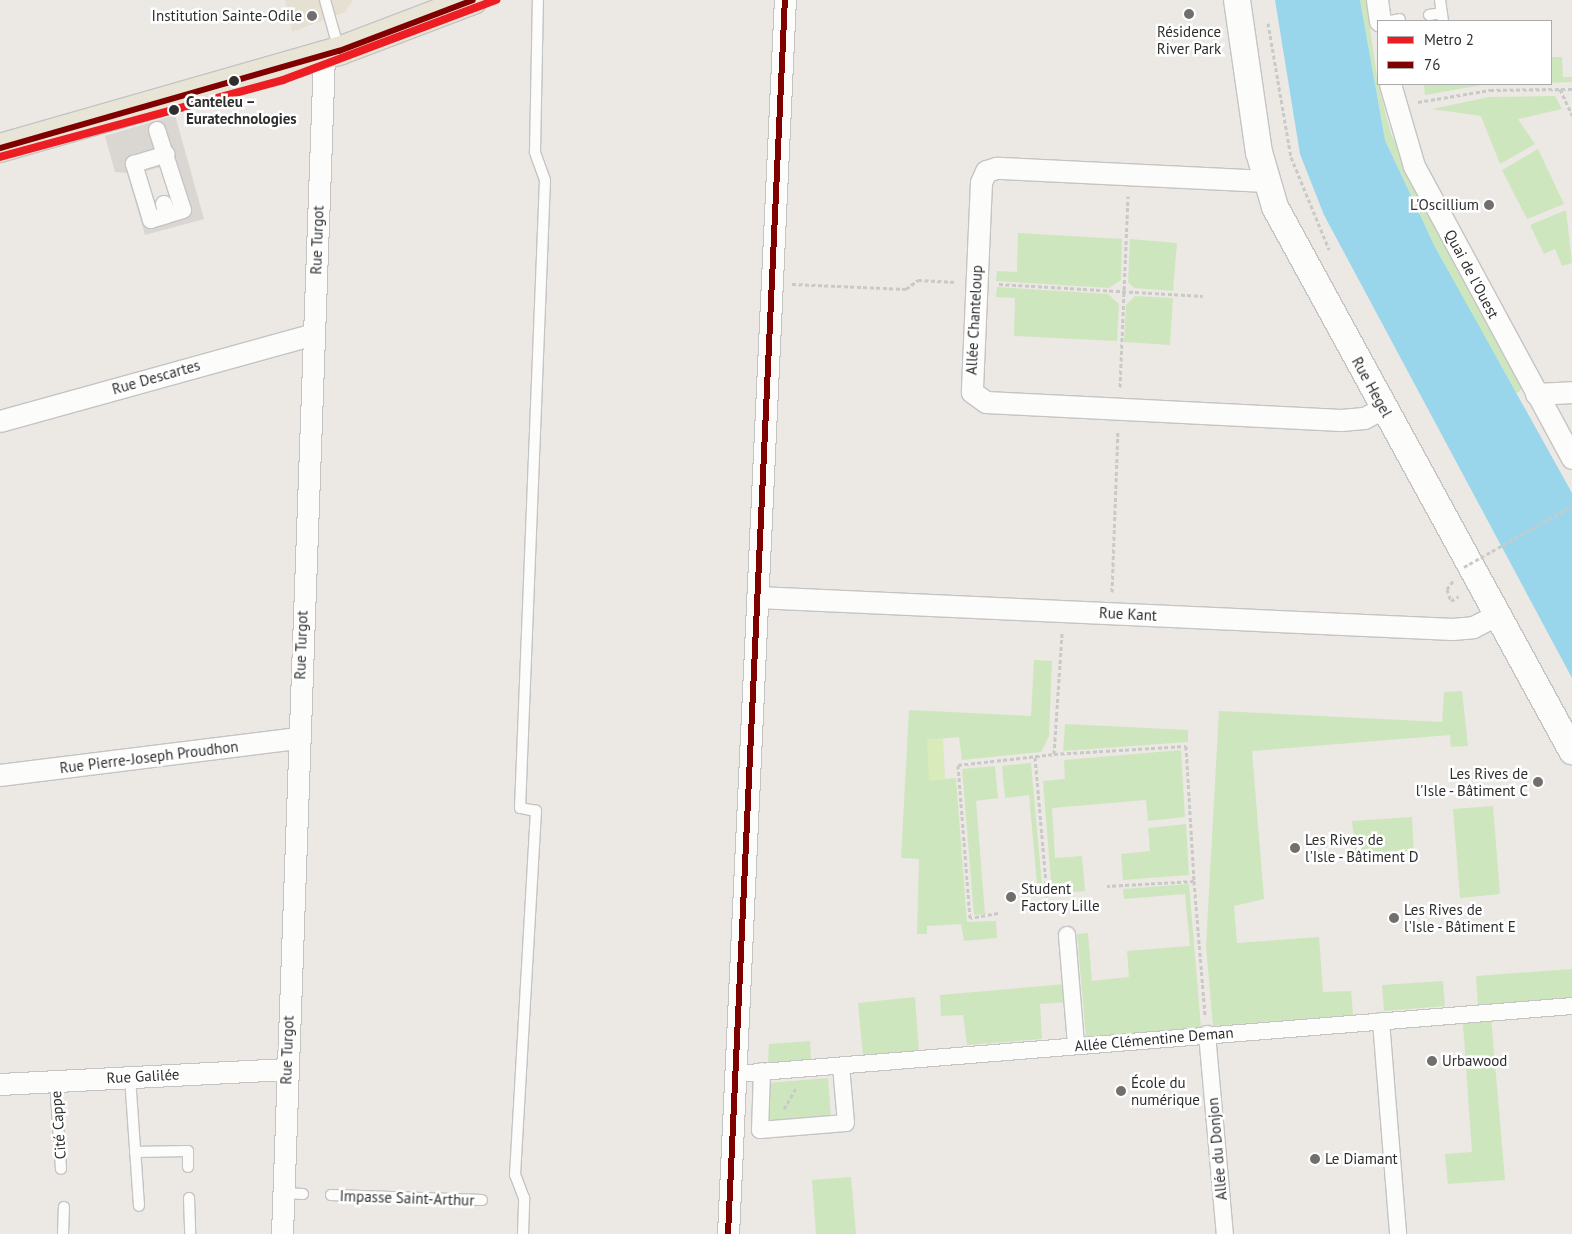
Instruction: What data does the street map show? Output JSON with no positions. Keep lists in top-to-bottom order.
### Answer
{
  "streets": {
    "street": [
      "Rue Turgot",
      "Quai de l'Ouest",
      "Allée Chanteloup",
      "Rue Descartes",
      "Rue Hegel",
      "Rue Kant",
      "Rue Pierre-Joseph Proudhon",
      "Allée Clémentine Deman",
      "Rue Galilée",
      "Allée du Donjon"
    ],
    "lane": ["Cité Cappe", "Impasse Saint-Arthur"]
  },
  "crossings": [
    ["Rue Turgot", "Rue Descartes"],
    ["Rue Turgot", "Rue Pierre-Joseph Proudhon"],
    ["Rue Turgot", "Rue Galilée"],
    ["Allée Chanteloup", "Rue Hegel"],
    ["Rue Hegel", "Rue Kant"],
    ["Allée Clémentine Deman", "Allée du Donjon"],
    ["Rue Galilée", "Cité Cappe"]
  ],
  "places": [
    "Résidence River Park",
    "Institution Sainte-Odile",
    "Canteleu – Euratechnologies",
    "L'Oscillium",
    "Les Rives de l'Isle - Bâtiment C",
    "Les Rives de l'Isle - Bâtiment D",
    "Student Factory Lille",
    "Les Rives de l'Isle - Bâtiment E",
    "Urbawood",
    "École du numérique",
    "Le Diamant"
  ],
  "lines": ["metro line 2", "transit line 76"],
  "legend": ["Metro 2", "76"]
}
